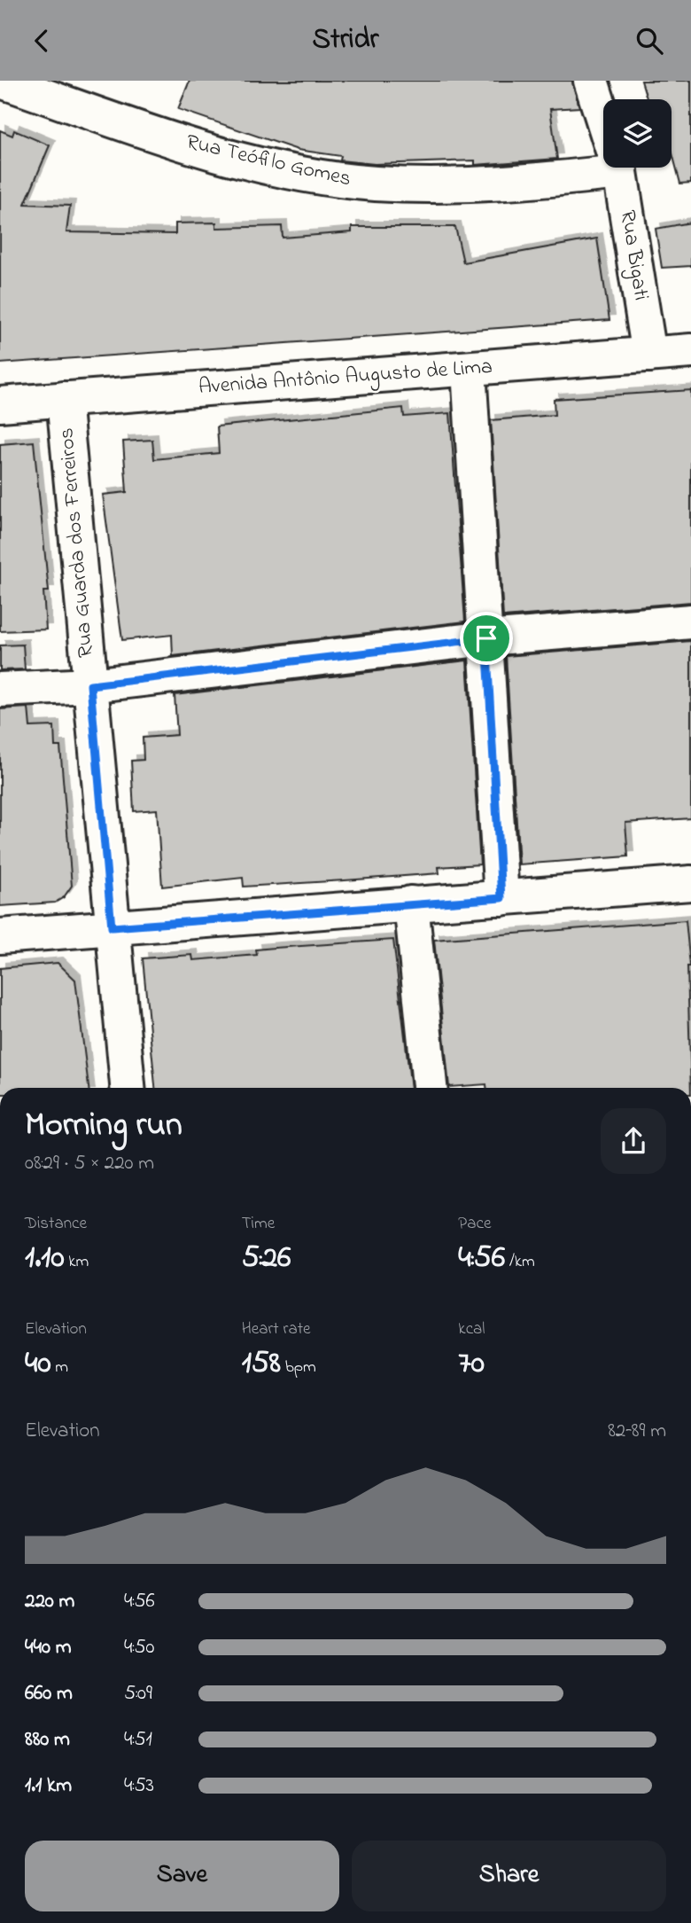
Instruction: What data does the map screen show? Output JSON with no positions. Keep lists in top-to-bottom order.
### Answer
{
  "streets": {
    "street": [
      "Rua Teófilo Gomes",
      "Rua Bigati",
      "Avenida Antônio Augusto de Lima",
      "Rua Guarda dos Ferreiros"
    ]
  },
  "crossings": [
    ["Rua Bigati", "Avenida Antônio Augusto de Lima"],
    ["Avenida Antônio Augusto de Lima", "Rua Guarda dos Ferreiros"]
  ],
  "page": {
    "header": "Stridr",
    "heading": ["Morning run", "08:29 · 5 × 220 m"],
    "stats": [
      ["Distance", "1.10 km"],
      ["Time", "5:26"],
      ["Pace", "4:56 /km"],
      ["Elevation", "40 m"],
      ["Heart rate", "158 bpm"],
      ["kcal", "70"]
    ],
    "chart": ["Elevation", "82–89 m"],
    "list": [
      {
        "name": "220 m",
        "note": "4:56"
      },
      {
        "name": "440 m",
        "note": "4:50"
      },
      {
        "name": "660 m",
        "note": "5:09"
      },
      {
        "name": "880 m",
        "note": "4:51"
      },
      {
        "name": "1.1 km",
        "note": "4:53"
      }
    ],
    "buttons": ["Save", "Share"]
  }
}
